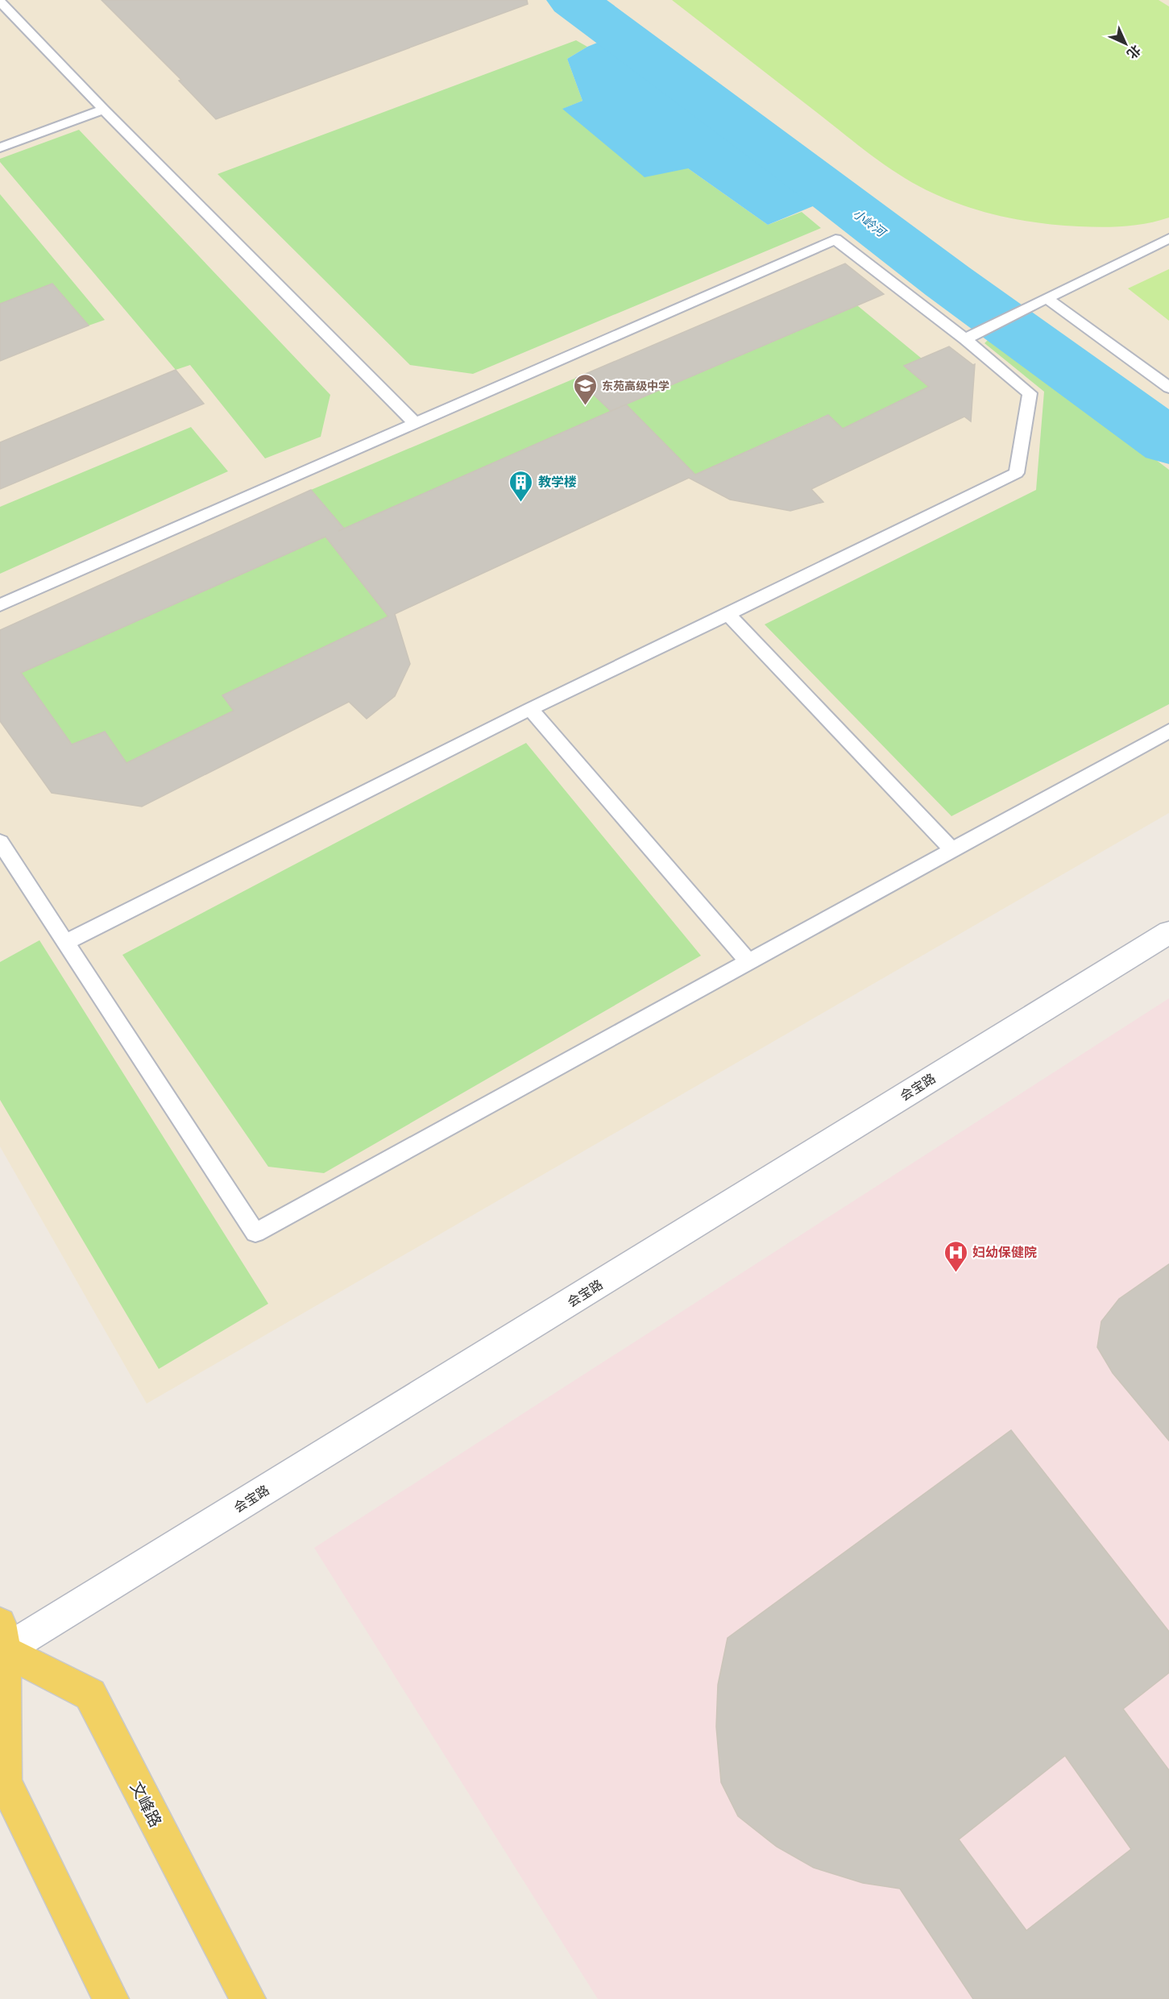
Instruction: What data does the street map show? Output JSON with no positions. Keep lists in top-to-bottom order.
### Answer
{
  "streets": {
    "main road": ["文峰路"],
    "street": ["会宝路"]
  },
  "crossings": [
    ["会宝路", "文峰路"]
  ],
  "water": ["小岭河"],
  "places": {
    "school or university": ["东苑高级中学"],
    "building": ["教学楼"],
    "hospital": ["妇幼保健院"]
  },
  "north": "bottom right"
}
